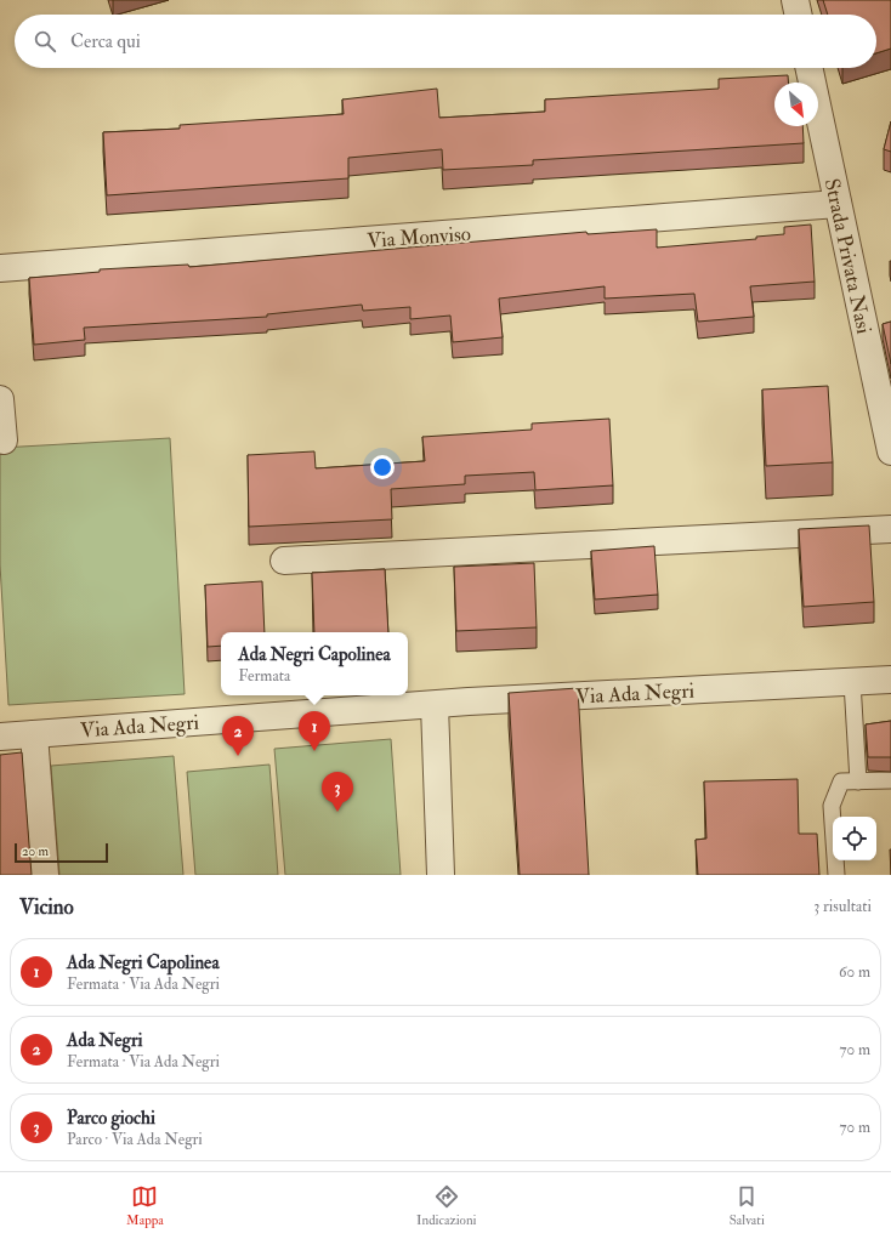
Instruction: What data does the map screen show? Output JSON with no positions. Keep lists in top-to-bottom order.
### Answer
{
  "streets": {
    "street": ["Via Monviso", "Strada Privata Nasi", "Via Ada Negri"]
  },
  "crossings": [
    ["Via Monviso", "Strada Privata Nasi"]
  ],
  "scale_bar": "20 m",
  "north": "bottom right",
  "page": {
    "search": "Cerca qui",
    "popup": ["Ada Negri Capolinea", "Fermata"],
    "pins": ["1", "2", "3"],
    "scale": "20 m",
    "heading": ["Vicino", "3 risultati"],
    "list": [
      {
        "mark": "1",
        "name": "Ada Negri Capolinea",
        "note": "Fermata · Via Ada Negri",
        "value": "60 m"
      },
      {
        "mark": "2",
        "name": "Ada Negri",
        "note": "Fermata · Via Ada Negri",
        "value": "70 m"
      },
      {
        "mark": "3",
        "name": "Parco giochi",
        "note": "Parco · Via Ada Negri",
        "value": "70 m"
      }
    ],
    "nav": ["Mappa", "Indicazioni", "Salvati"]
  }
}
